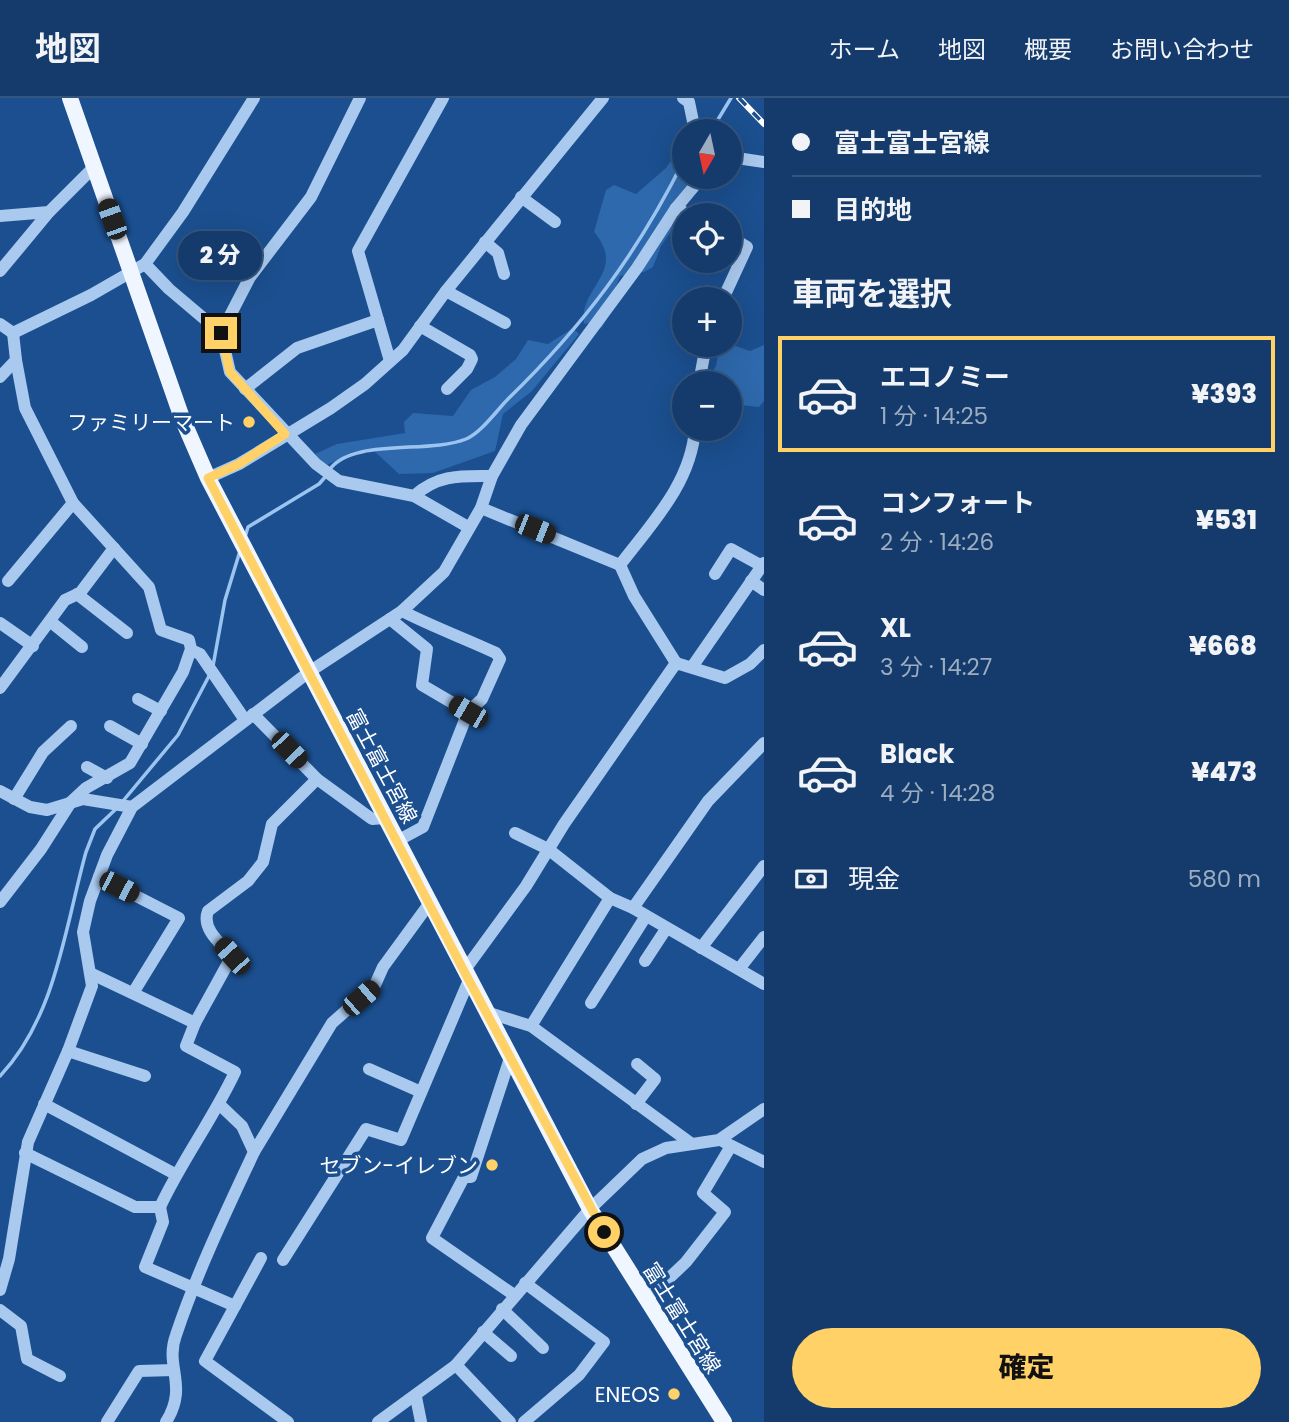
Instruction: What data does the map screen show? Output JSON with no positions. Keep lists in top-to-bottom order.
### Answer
{
  "streets": {
    "main road": ["富士富士宮線"]
  },
  "places": ["ファミリーマート", "セブン-イレブン", "ENEOS"],
  "north": "bottom",
  "page": {
    "header": "地図",
    "nav": [
      "ホーム",
      "地図",
      "概要",
      "お問い合わせ"
    ],
    "banner": ["富士富士宮線", "目的地"],
    "map_buttons": ["+", "−"],
    "bubble": "2 分",
    "heading": "車両を選択",
    "list": [
      {
        "name": "エコノミー",
        "note": "1 分 · 14:25",
        "value": "¥393"
      },
      {
        "name": "コンフォート",
        "note": "2 分 · 14:26",
        "value": "¥531"
      },
      {
        "name": "XL",
        "note": "3 分 · 14:27",
        "value": "¥668"
      },
      {
        "name": "Black",
        "note": "4 分 · 14:28",
        "value": "¥473"
      }
    ],
    "pay": ["現金", "580 m"],
    "buttons": "確定"
  }
}
